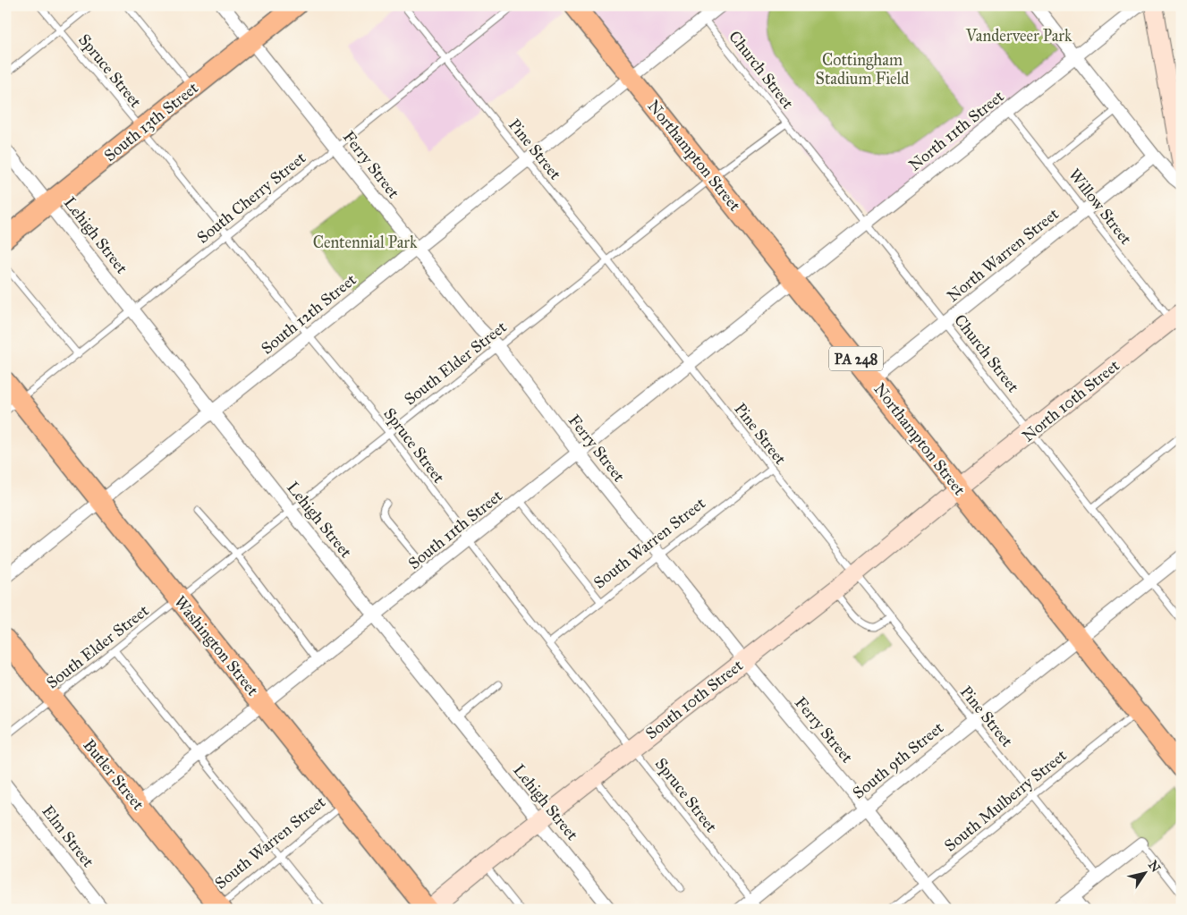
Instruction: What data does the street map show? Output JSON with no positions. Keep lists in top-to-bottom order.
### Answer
{
  "streets": {
    "main road": [
      "South 13th Street",
      "Northampton Street",
      "PA 248",
      "Washington Street",
      "Butler Street"
    ],
    "street": [
      "North 11th Street",
      "Ferry Street",
      "Lehigh Street",
      "North Warren Street",
      "South 12th Street",
      "North 10th Street",
      "South 11th Street",
      "South 10th Street",
      "South 9th Street",
      "Elm Street"
    ],
    "lane": [
      "Church Street",
      "Spruce Street",
      "Pine Street",
      "South Cherry Street",
      "Willow Street",
      "South Elder Street",
      "South Warren Street",
      "South Mulberry Street"
    ]
  },
  "crossings": [
    ["Church Street", "North 11th Street"],
    ["Church Street", "North Warren Street"],
    ["Church Street", "South 12th Street"],
    ["Church Street", "South Elder Street"],
    ["Church Street", "North 10th Street"],
    ["Church Street", "South 9th Street"],
    ["Spruce Street", "South 13th Street"],
    ["Spruce Street", "South Cherry Street"],
    ["Spruce Street", "South 12th Street"],
    ["Spruce Street", "South Elder Street"],
    ["Spruce Street", "South 11th Street"],
    ["Spruce Street", "South Warren Street"],
    ["Spruce Street", "South 10th Street"],
    ["Spruce Street", "South 9th Street"],
    ["South 13th Street", "Ferry Street"],
    ["South 13th Street", "Lehigh Street"],
    ["North 11th Street", "Northampton Street"],
    ["North 11th Street", "Willow Street"],
    ["North 11th Street", "South 11th Street"],
    ["Pine Street", "South Cherry Street"],
    ["Pine Street", "South 12th Street"],
    ["Pine Street", "South Elder Street"],
    ["Pine Street", "South 11th Street"],
    ["Pine Street", "South Warren Street"],
    ["Pine Street", "South 10th Street"],
    ["Pine Street", "South 9th Street"],
    ["Pine Street", "South Mulberry Street"],
    ["Northampton Street", "North Warren Street"],
    ["Northampton Street", "South 12th Street"],
    ["Northampton Street", "South Elder Street"],
    ["Northampton Street", "North 10th Street"],
    ["Northampton Street", "South 11th Street"],
    ["Northampton Street", "South 10th Street"],
    ["Northampton Street", "South 9th Street"],
    ["Northampton Street", "South Mulberry Street"],
    ["Ferry Street", "South Cherry Street"],
    ["Ferry Street", "South 12th Street"],
    ["Ferry Street", "South Elder Street"],
    ["Ferry Street", "South 11th Street"],
    ["Ferry Street", "South Warren Street"],
    ["Ferry Street", "South 10th Street"],
    ["Ferry Street", "South 9th Street"],
    ["Ferry Street", "South Mulberry Street"],
    ["South Cherry Street", "Lehigh Street"],
    ["South Cherry Street", "Washington Street"],
    ["Willow Street", "North Warren Street"],
    ["Willow Street", "North 10th Street"],
    ["Lehigh Street", "South 12th Street"],
    ["Lehigh Street", "South Elder Street"],
    ["Lehigh Street", "South 11th Street"],
    ["Lehigh Street", "South 10th Street"],
    ["South 12th Street", "Washington Street"],
    ["South Elder Street", "Washington Street"],
    ["South Elder Street", "Butler Street"],
    ["North 10th Street", "South 10th Street"],
    ["South 11th Street", "Washington Street"],
    ["South 11th Street", "Butler Street"],
    ["South Warren Street", "Washington Street"],
    ["South Warren Street", "Butler Street"],
    ["Washington Street", "South 10th Street"]
  ],
  "parks": ["Vanderveer Park", "Cottingham Stadium Field", "Centennial Park"],
  "north": "top right"
}
